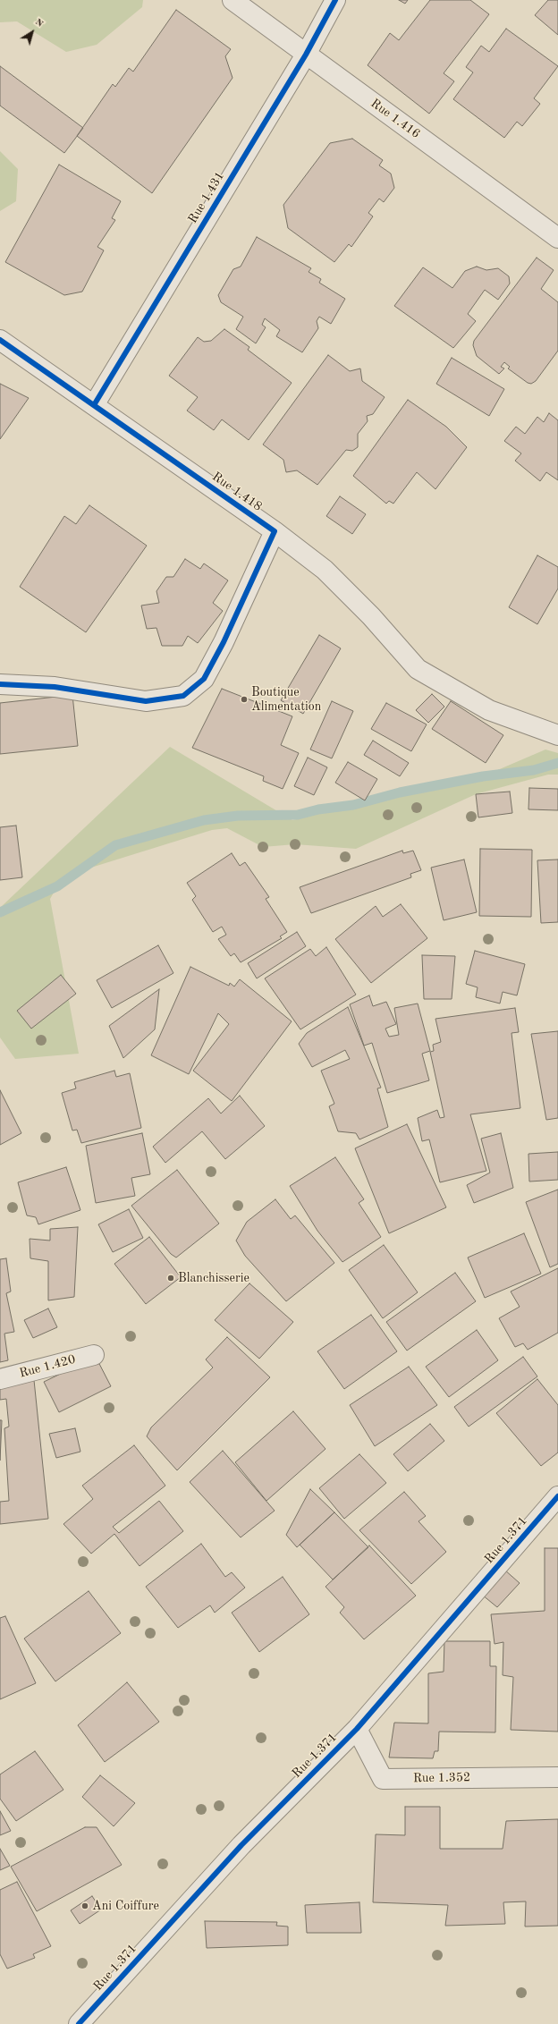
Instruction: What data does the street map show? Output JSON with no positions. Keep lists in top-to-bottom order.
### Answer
{
  "streets": {
    "street": [
      "Rue 1.416",
      "Rue 1.431",
      "Rue 1.418",
      "Rue 1.420",
      "Rue 1.371",
      "Rue 1.352"
    ]
  },
  "crossings": [
    ["Rue 1.416", "Rue 1.431"],
    ["Rue 1.431", "Rue 1.418"],
    ["Rue 1.371", "Rue 1.352"]
  ],
  "places": ["Boutique Alimentation", "Blanchisserie", "Ani Coiffure"],
  "north": "top right"
}
